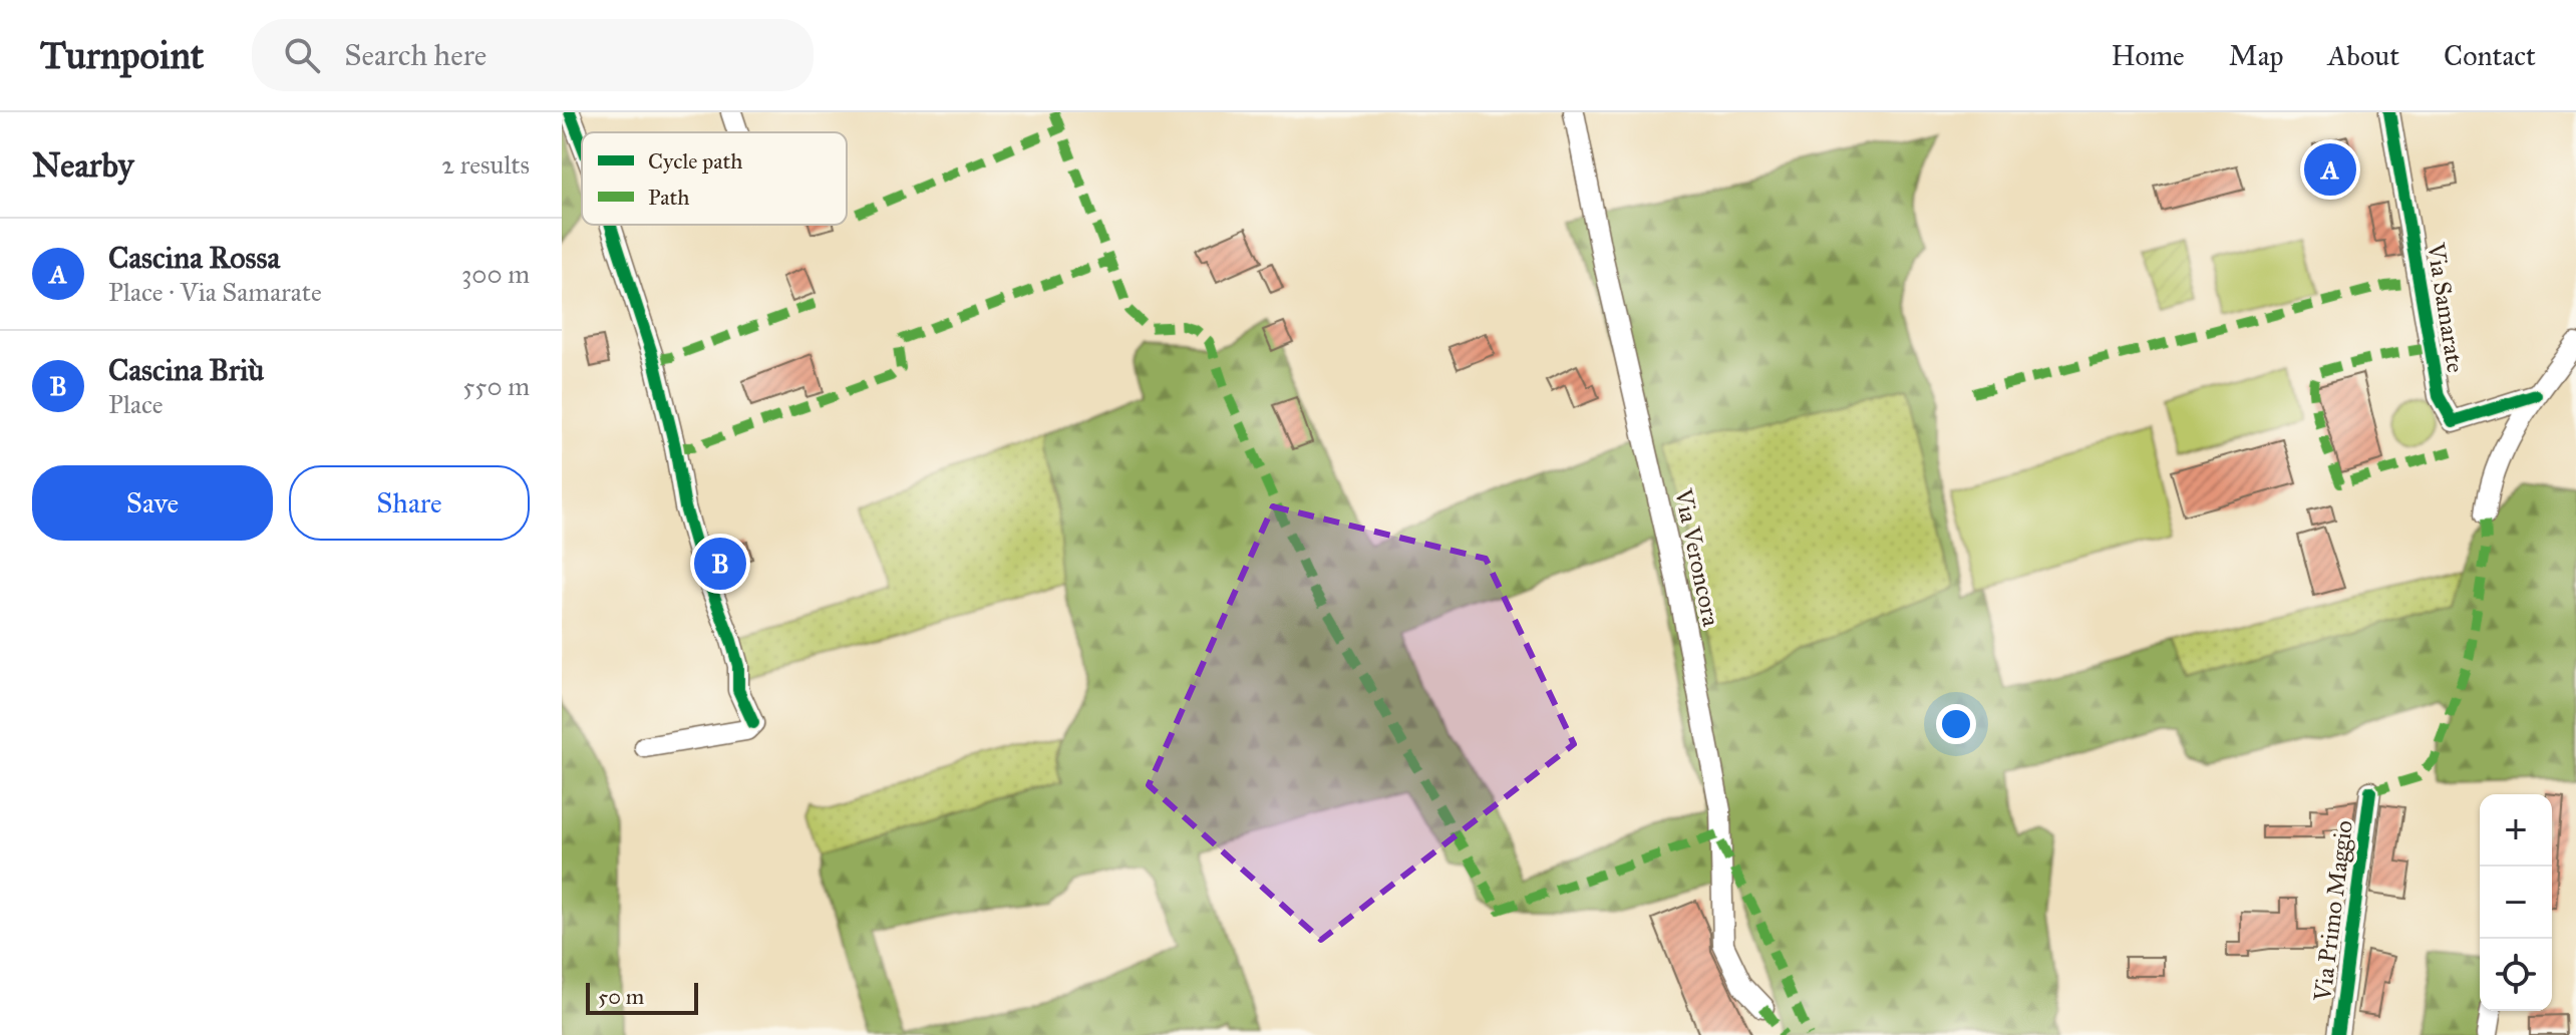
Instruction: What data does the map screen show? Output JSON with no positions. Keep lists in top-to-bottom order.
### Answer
{
  "streets": {
    "street": ["Via Samarate", "Via Veroncora", "Via Primo Maggio"]
  },
  "legend": ["Cycle path", "Path"],
  "scale_bar": "50 m",
  "page": {
    "header": "Turnpoint",
    "search": "Search here",
    "nav": [
      "Home",
      "Map",
      "About",
      "Contact"
    ],
    "heading": ["Nearby", "2 results"],
    "pins": ["A", "B"],
    "list": [
      {
        "mark": "A",
        "name": "Cascina Rossa",
        "note": "Place · Via Samarate",
        "value": "300 m"
      },
      {
        "mark": "B",
        "name": "Cascina Briù",
        "note": "Place",
        "value": "550 m"
      }
    ],
    "buttons": ["Save", "Share"],
    "map_buttons": ["+", "−"],
    "scale": "50 m"
  }
}
